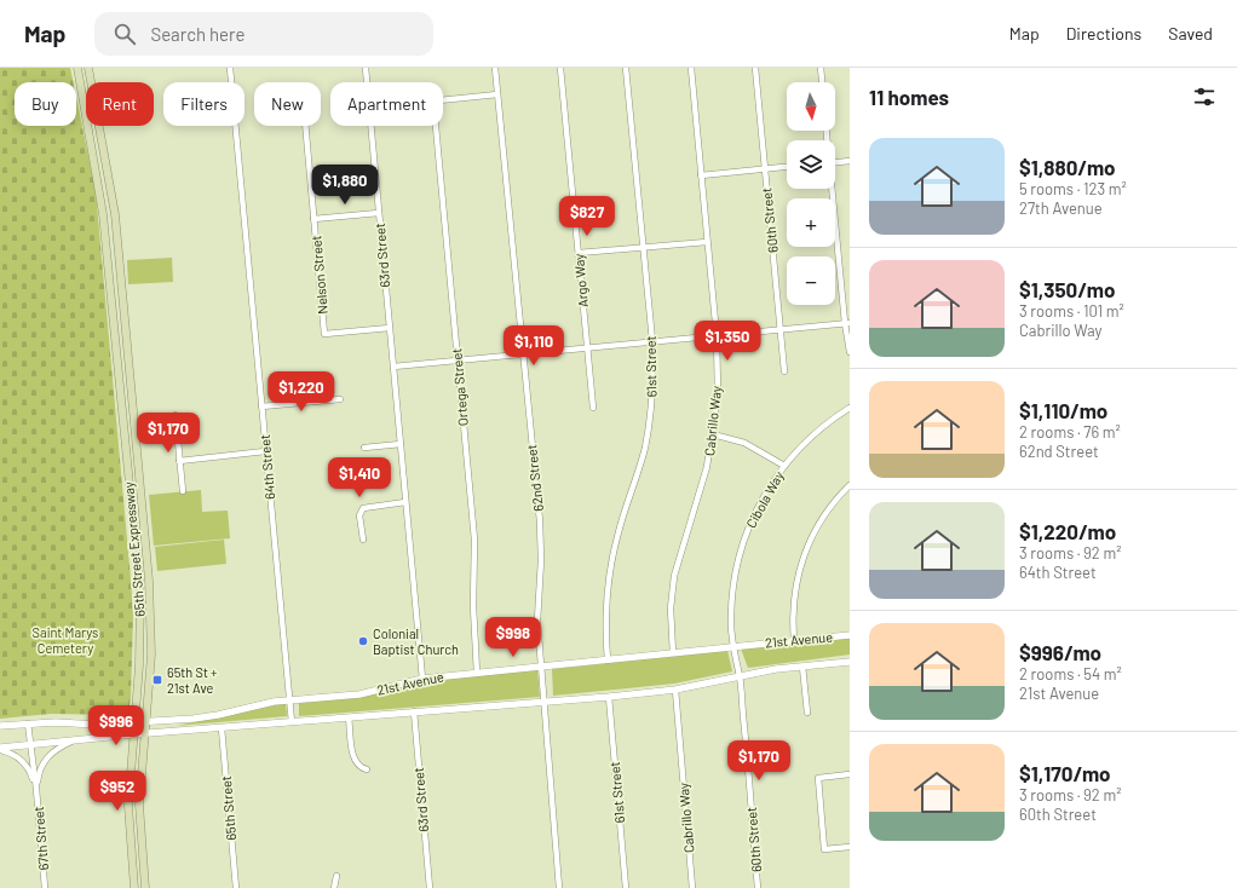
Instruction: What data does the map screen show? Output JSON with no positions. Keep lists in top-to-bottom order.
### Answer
{
  "streets": {
    "main road": ["65th Street Expressway"],
    "street": [
      "60th Street",
      "63rd Street",
      "Nelson Street",
      "Argo Way",
      "61st Street",
      "Ortega Street",
      "Cabrillo Way",
      "64th Street",
      "62nd Street",
      "Cibola Way",
      "21st Avenue",
      "65th Street",
      "67th Street"
    ]
  },
  "crossings": [
    ["60th Street", "Cibola Way"],
    ["60th Street", "21st Avenue"],
    ["63rd Street", "Nelson Street"],
    ["63rd Street", "21st Avenue"],
    ["61st Street", "21st Avenue"],
    ["Ortega Street", "21st Avenue"],
    ["Cabrillo Way", "21st Avenue"],
    ["64th Street", "21st Avenue"],
    ["62nd Street", "21st Avenue"],
    ["Cibola Way", "21st Avenue"],
    ["65th Street Expressway", "21st Avenue"],
    ["21st Avenue", "65th Street"],
    ["21st Avenue", "67th Street"]
  ],
  "parks": ["Saint Marys Cemetery"],
  "places": {
    "other": ["Colonial Baptist Church"],
    "transit": ["65th St + 21st Ave"]
  },
  "north": "bottom",
  "page": {
    "header": "Map",
    "search": "Search here",
    "nav": ["Map", "Directions", "Saved"],
    "heading": "11 homes",
    "map_buttons": ["+", "−"],
    "chip": [
      "Buy",
      "Rent",
      "Filters",
      "New",
      "Apartment"
    ],
    "list": [
      {
        "name": "$1,880/mo",
        "note": "5 rooms · 123 m² · 27th Avenue"
      },
      {
        "name": "$1,350/mo",
        "note": "3 rooms · 101 m² · Cabrillo Way"
      },
      {
        "name": "$1,110/mo",
        "note": "2 rooms · 76 m² · 62nd Street"
      },
      {
        "name": "$1,220/mo",
        "note": "3 rooms · 92 m² · 64th Street"
      },
      {
        "name": "$996/mo",
        "note": "2 rooms · 54 m² · 21st Avenue"
      },
      {
        "name": "$1,170/mo",
        "note": "3 rooms · 92 m² · 60th Street"
      }
    ],
    "price": [
      "$1,880",
      "$827",
      "$1,350",
      "$1,110",
      "$1,220",
      "$1,170",
      "$1,410",
      "$998",
      "$996",
      "$1,170",
      "$952"
    ]
  }
}
